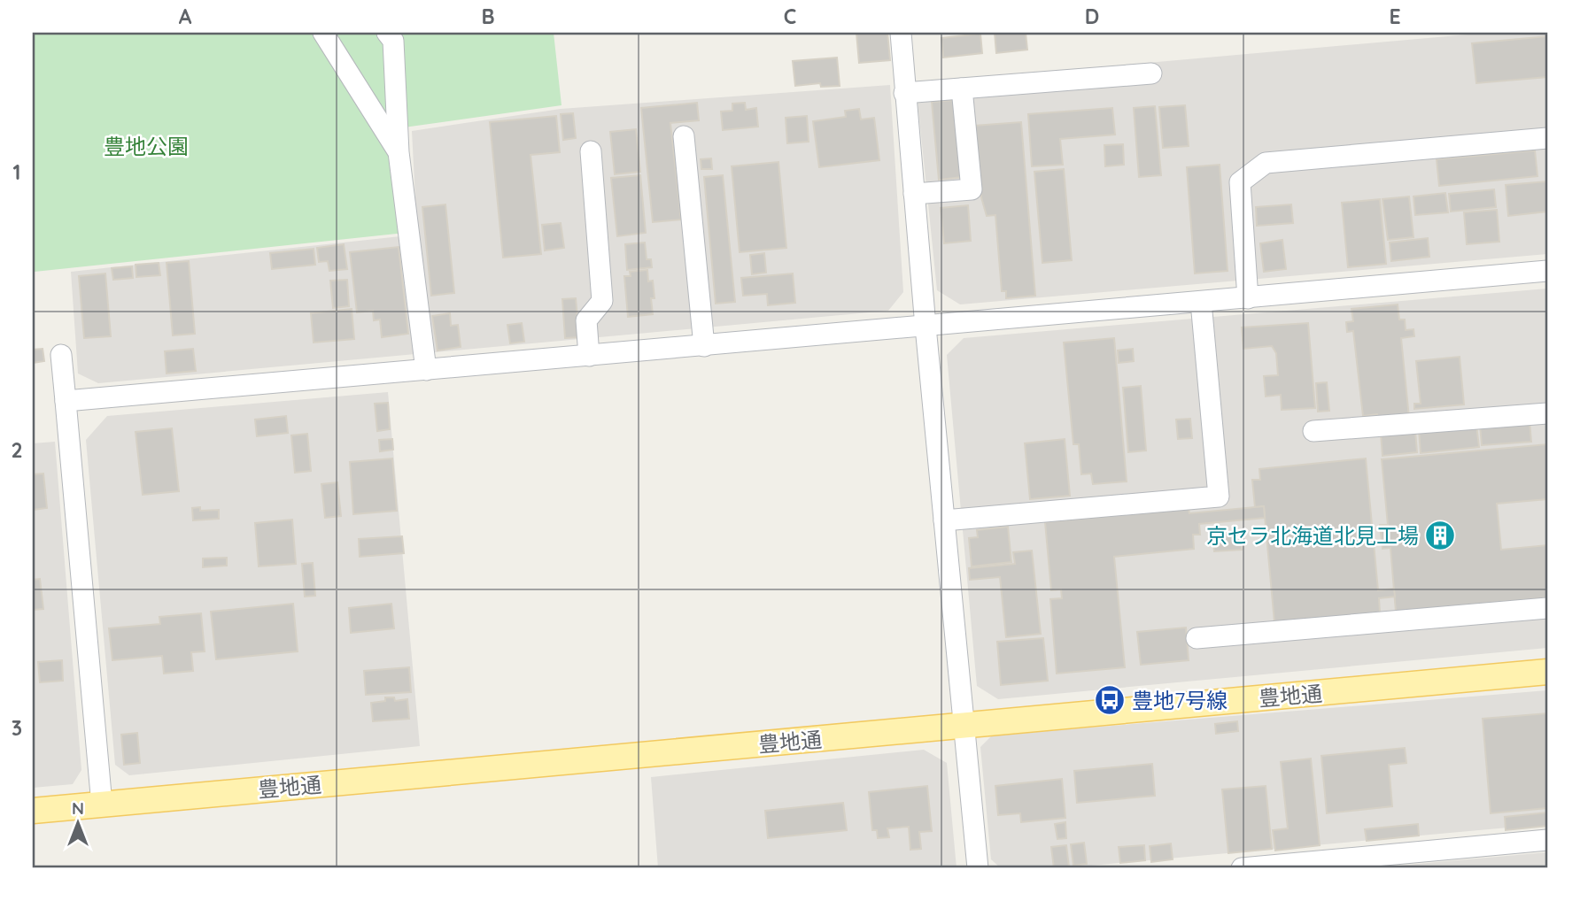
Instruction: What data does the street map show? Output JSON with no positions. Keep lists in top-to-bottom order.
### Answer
{
  "streets": {
    "main road": ["豊地通"]
  },
  "parks": ["豊地公園"],
  "places": {
    "building": ["京セラ北海道北見工場"],
    "bus stop": ["豊地7号線"]
  },
  "north": "top",
  "grid": {
    "columns": [
      "A",
      "B",
      "C",
      "D",
      "E"
    ],
    "rows": ["1", "2", "3"]
  }
}
